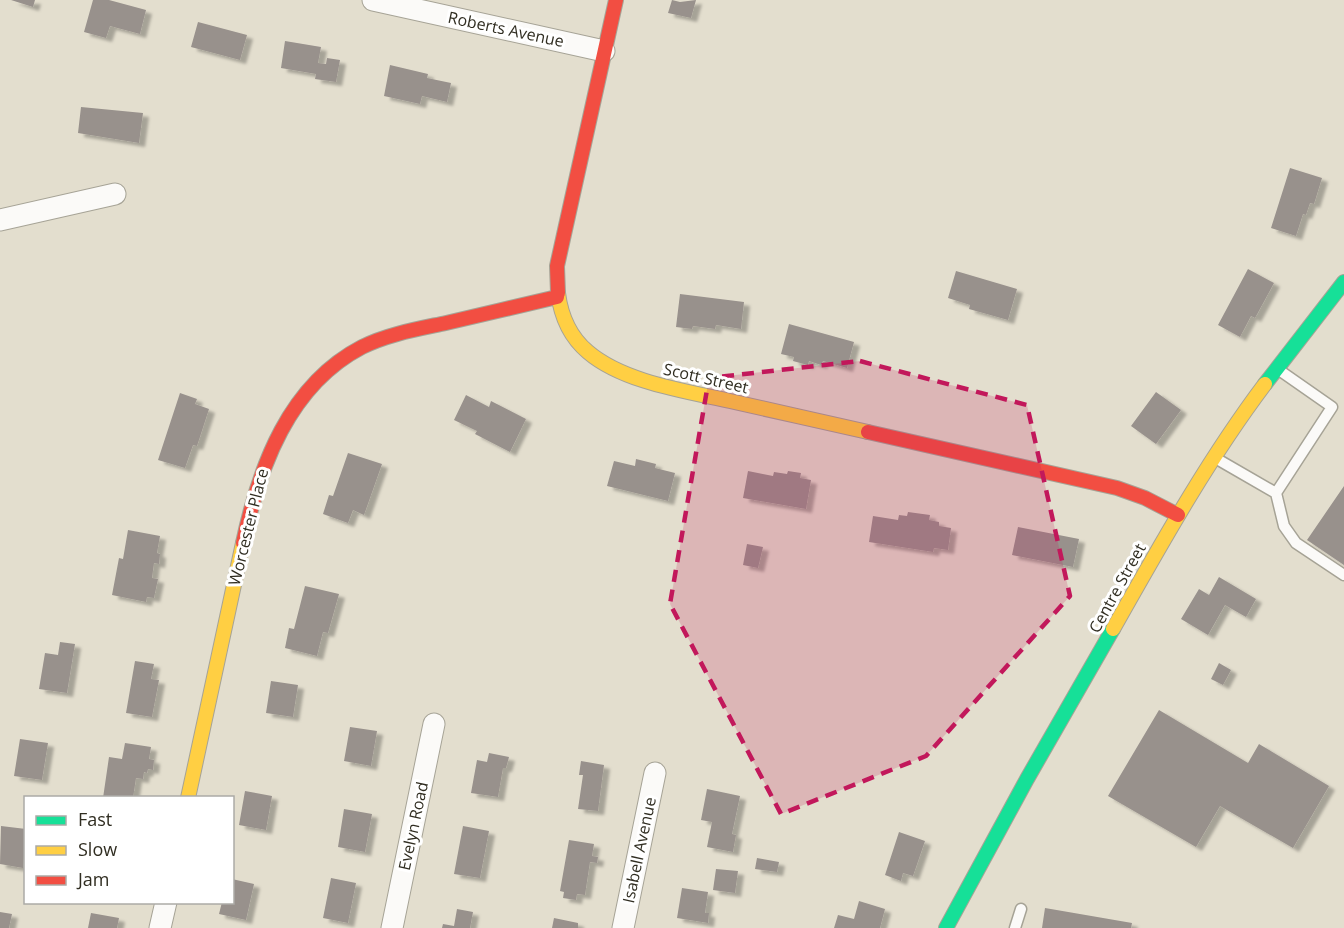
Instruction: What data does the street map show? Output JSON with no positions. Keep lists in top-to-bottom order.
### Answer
{
  "streets": {
    "street": [
      "Roberts Avenue",
      "Scott Street",
      "Worcester Place",
      "Centre Street",
      "Evelyn Road",
      "Isabell Avenue"
    ]
  },
  "crossings": [
    ["Roberts Avenue", "Scott Street"],
    ["Scott Street", "Worcester Place"],
    ["Scott Street", "Centre Street"]
  ],
  "legend": ["Fast", "Slow", "Jam"]
}
